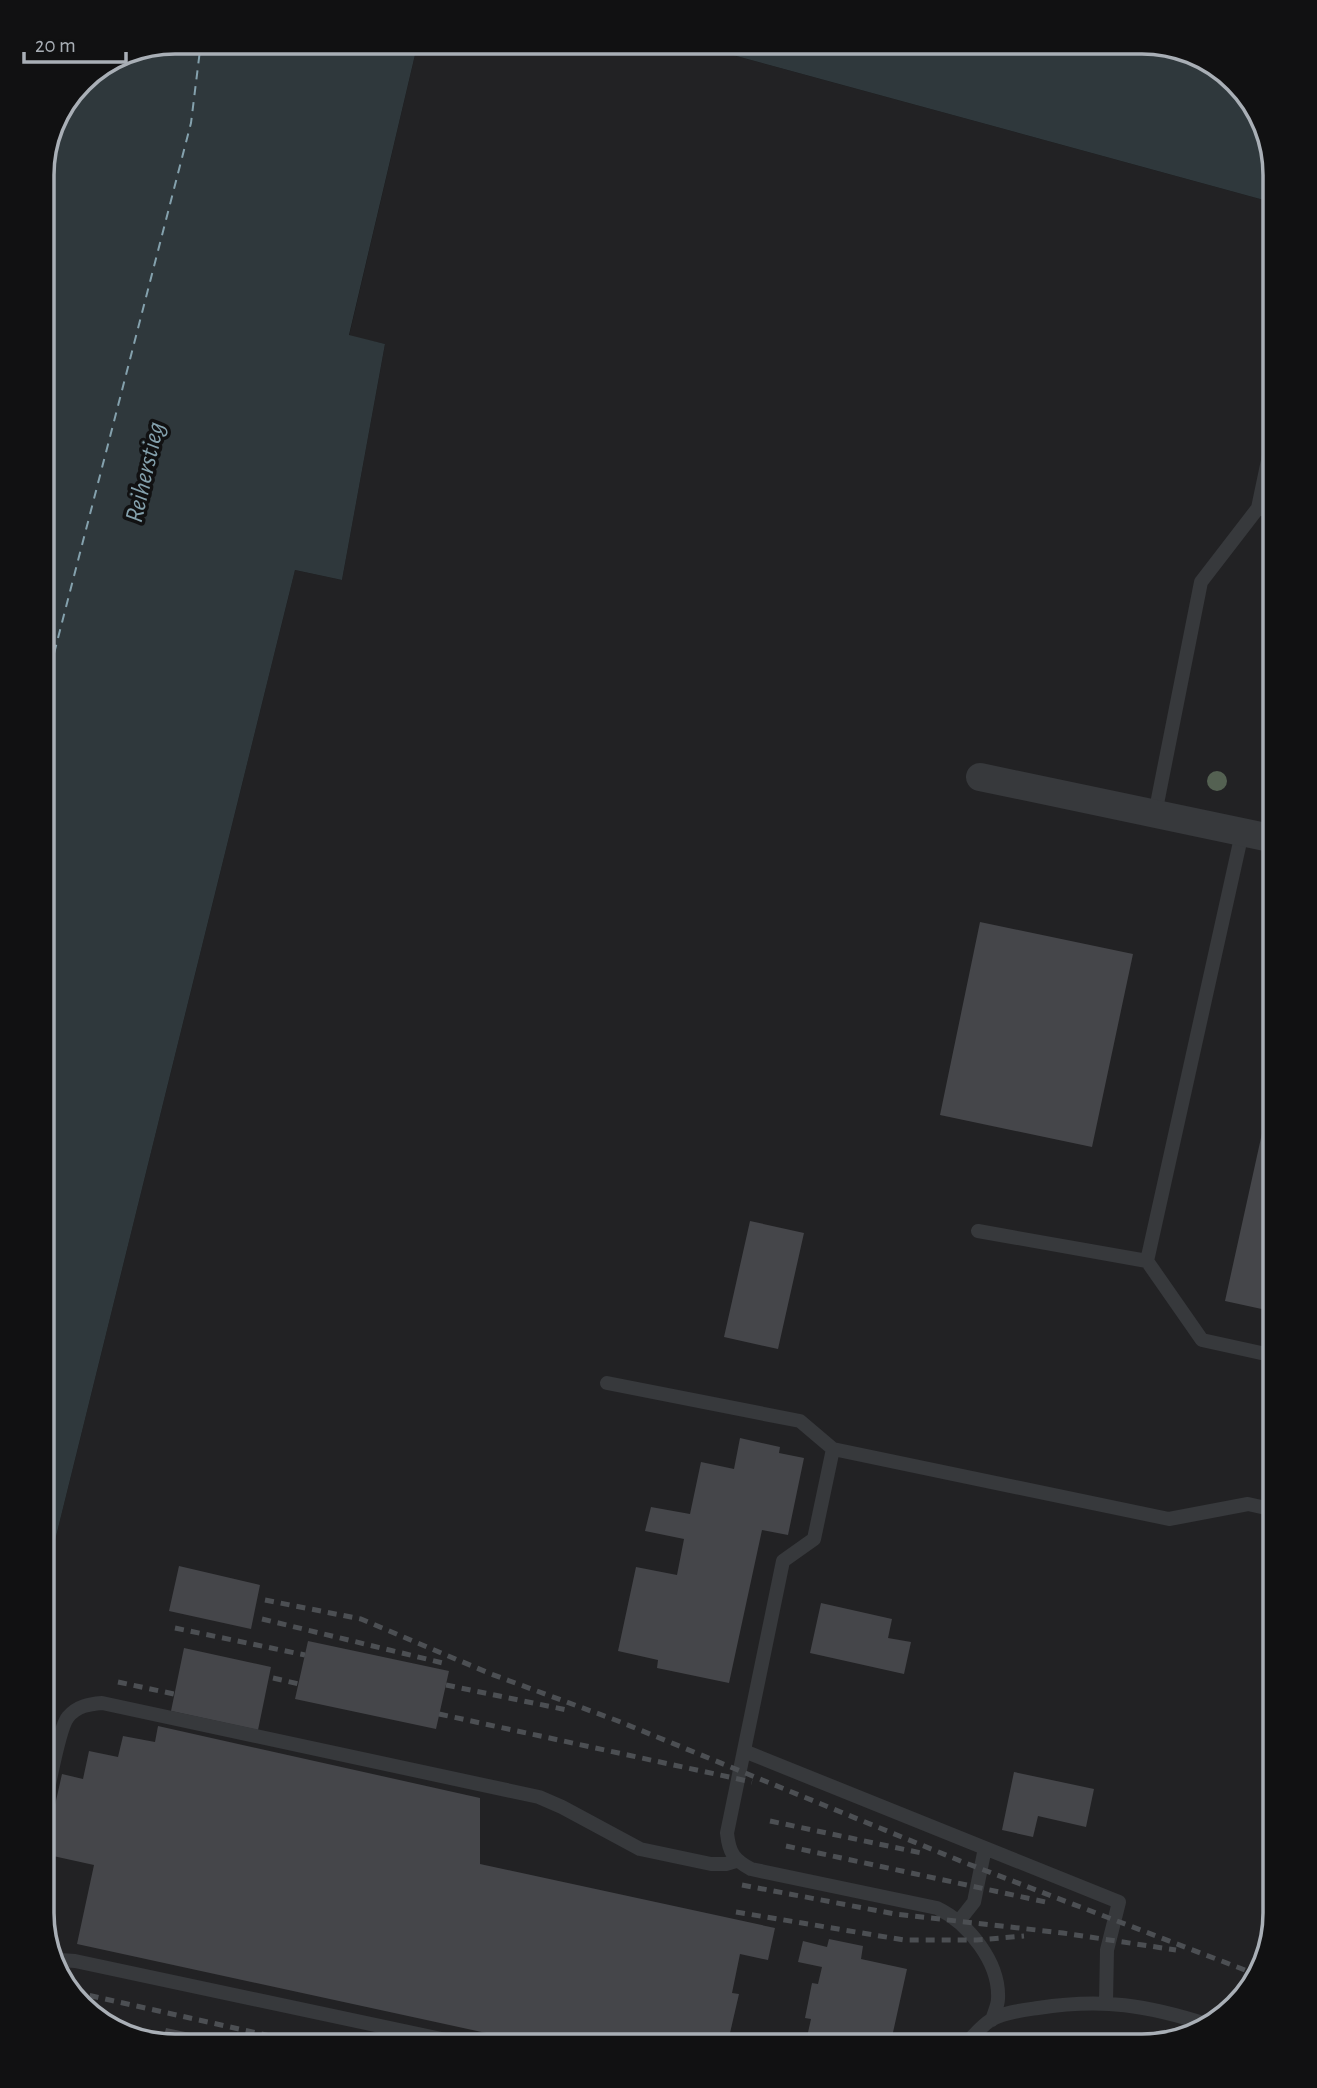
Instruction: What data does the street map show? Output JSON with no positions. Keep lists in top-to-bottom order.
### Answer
{
  "water": ["Reiherstieg"],
  "scale_bar": "20 m"
}
